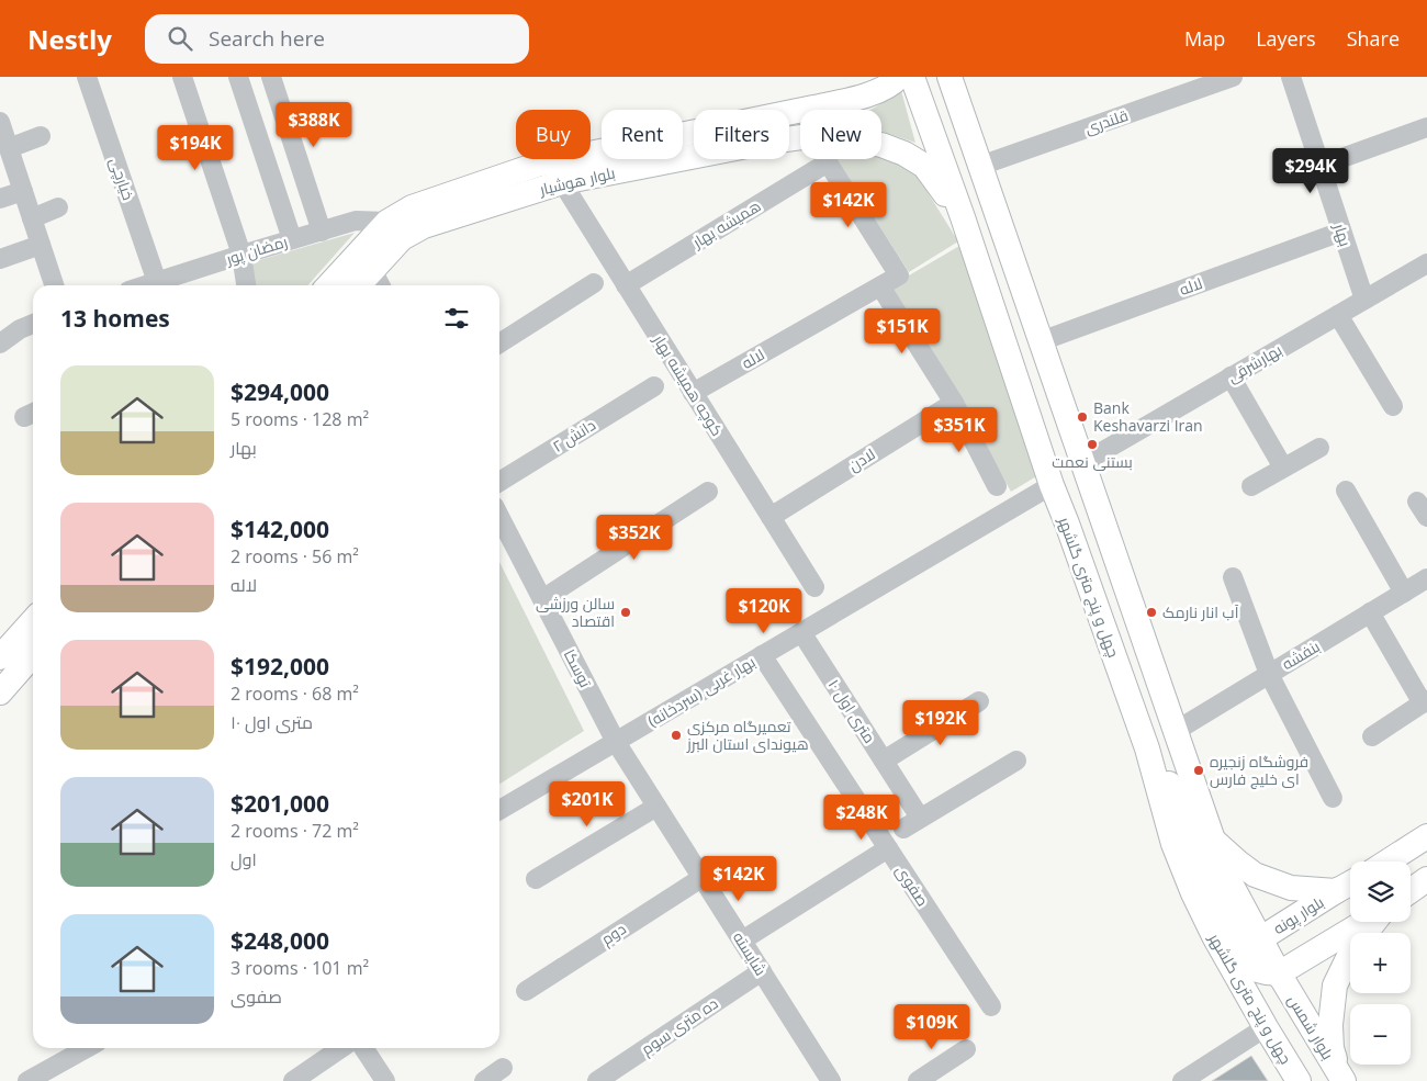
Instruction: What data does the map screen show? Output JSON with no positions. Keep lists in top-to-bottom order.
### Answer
{
  "streets": {
    "main road": [
      "بلوار هوشیار",
      "چهل و پنج متری گلشهر",
      "بلوار پونه",
      "بلوار شمس"
    ],
    "street": [
      "قلندری",
      "خیارچی",
      "همیشه بهار",
      "بهار",
      "رمضان پور",
      "لاله",
      "بهارشرقی",
      "کوچه همیشه بهار",
      "دانش ۲",
      "لادن",
      "بنفشه",
      "توسکا",
      "بهار غربی (سردخانه)",
      "۱۰ متری اول",
      "صفوی",
      "دوم",
      "شایسته",
      "ده متری سوم"
    ]
  },
  "crossings": [
    ["خیارچی", "رمضان پور"],
    ["بلوار هوشیار", "رمضان پور"],
    ["بلوار هوشیار", "کوچه همیشه بهار"],
    ["بلوار هوشیار", "چهل و پنج متری گلشهر"],
    ["همیشه بهار", "لاله"],
    ["همیشه بهار", "کوچه همیشه بهار"],
    ["بهار", "لاله"],
    ["بهار", "بهارشرقی"],
    ["لاله", "کوچه همیشه بهار"],
    ["کوچه همیشه بهار", "لادن"],
    ["چهل و پنج متری گلشهر", "بهار غربی (سردخانه)"],
    ["توسکا", "بهار غربی (سردخانه)"],
    ["توسکا", "شایسته"],
    ["بهار غربی (سردخانه)", "۱۰ متری اول"],
    ["بهار غربی (سردخانه)", "صفوی"],
    ["بهار غربی (سردخانه)", "شایسته"],
    ["دوم", "شایسته"],
    ["شایسته", "ده متری سوم"]
  ],
  "places": [
    "Bank Keshavarzi Iran",
    "بستنی نعمت",
    "سالن ورزشی اقتصاد",
    "آب انار نارمک",
    "تعمیرگاه مرکزی هیوندای استان البرز",
    "فروشگاه زنجیره ای خلیج فارس"
  ],
  "page": {
    "header": "Nestly",
    "search": "Search here",
    "nav": ["Map", "Layers", "Share"],
    "price": [
      "$388K",
      "$194K",
      "$294K",
      "$142K",
      "$151K",
      "$351K",
      "$352K",
      "$120K",
      "$192K",
      "$201K",
      "$248K",
      "$142K",
      "$109K"
    ],
    "chip": [
      "Buy",
      "Rent",
      "Filters",
      "New"
    ],
    "heading": "13 homes",
    "list": [
      {
        "name": "$294,000",
        "note": "5 rooms · 128 m² · بهار"
      },
      {
        "name": "$142,000",
        "note": "2 rooms · 56 m² · لاله"
      },
      {
        "name": "$192,000",
        "note": "2 rooms · 68 m² · ۱۰ متری اول"
      },
      {
        "name": "$201,000",
        "note": "2 rooms · 72 m² · اول"
      },
      {
        "name": "$248,000",
        "note": "3 rooms · 101 m² · صفوی"
      }
    ],
    "map_buttons": ["+", "−"]
  }
}
